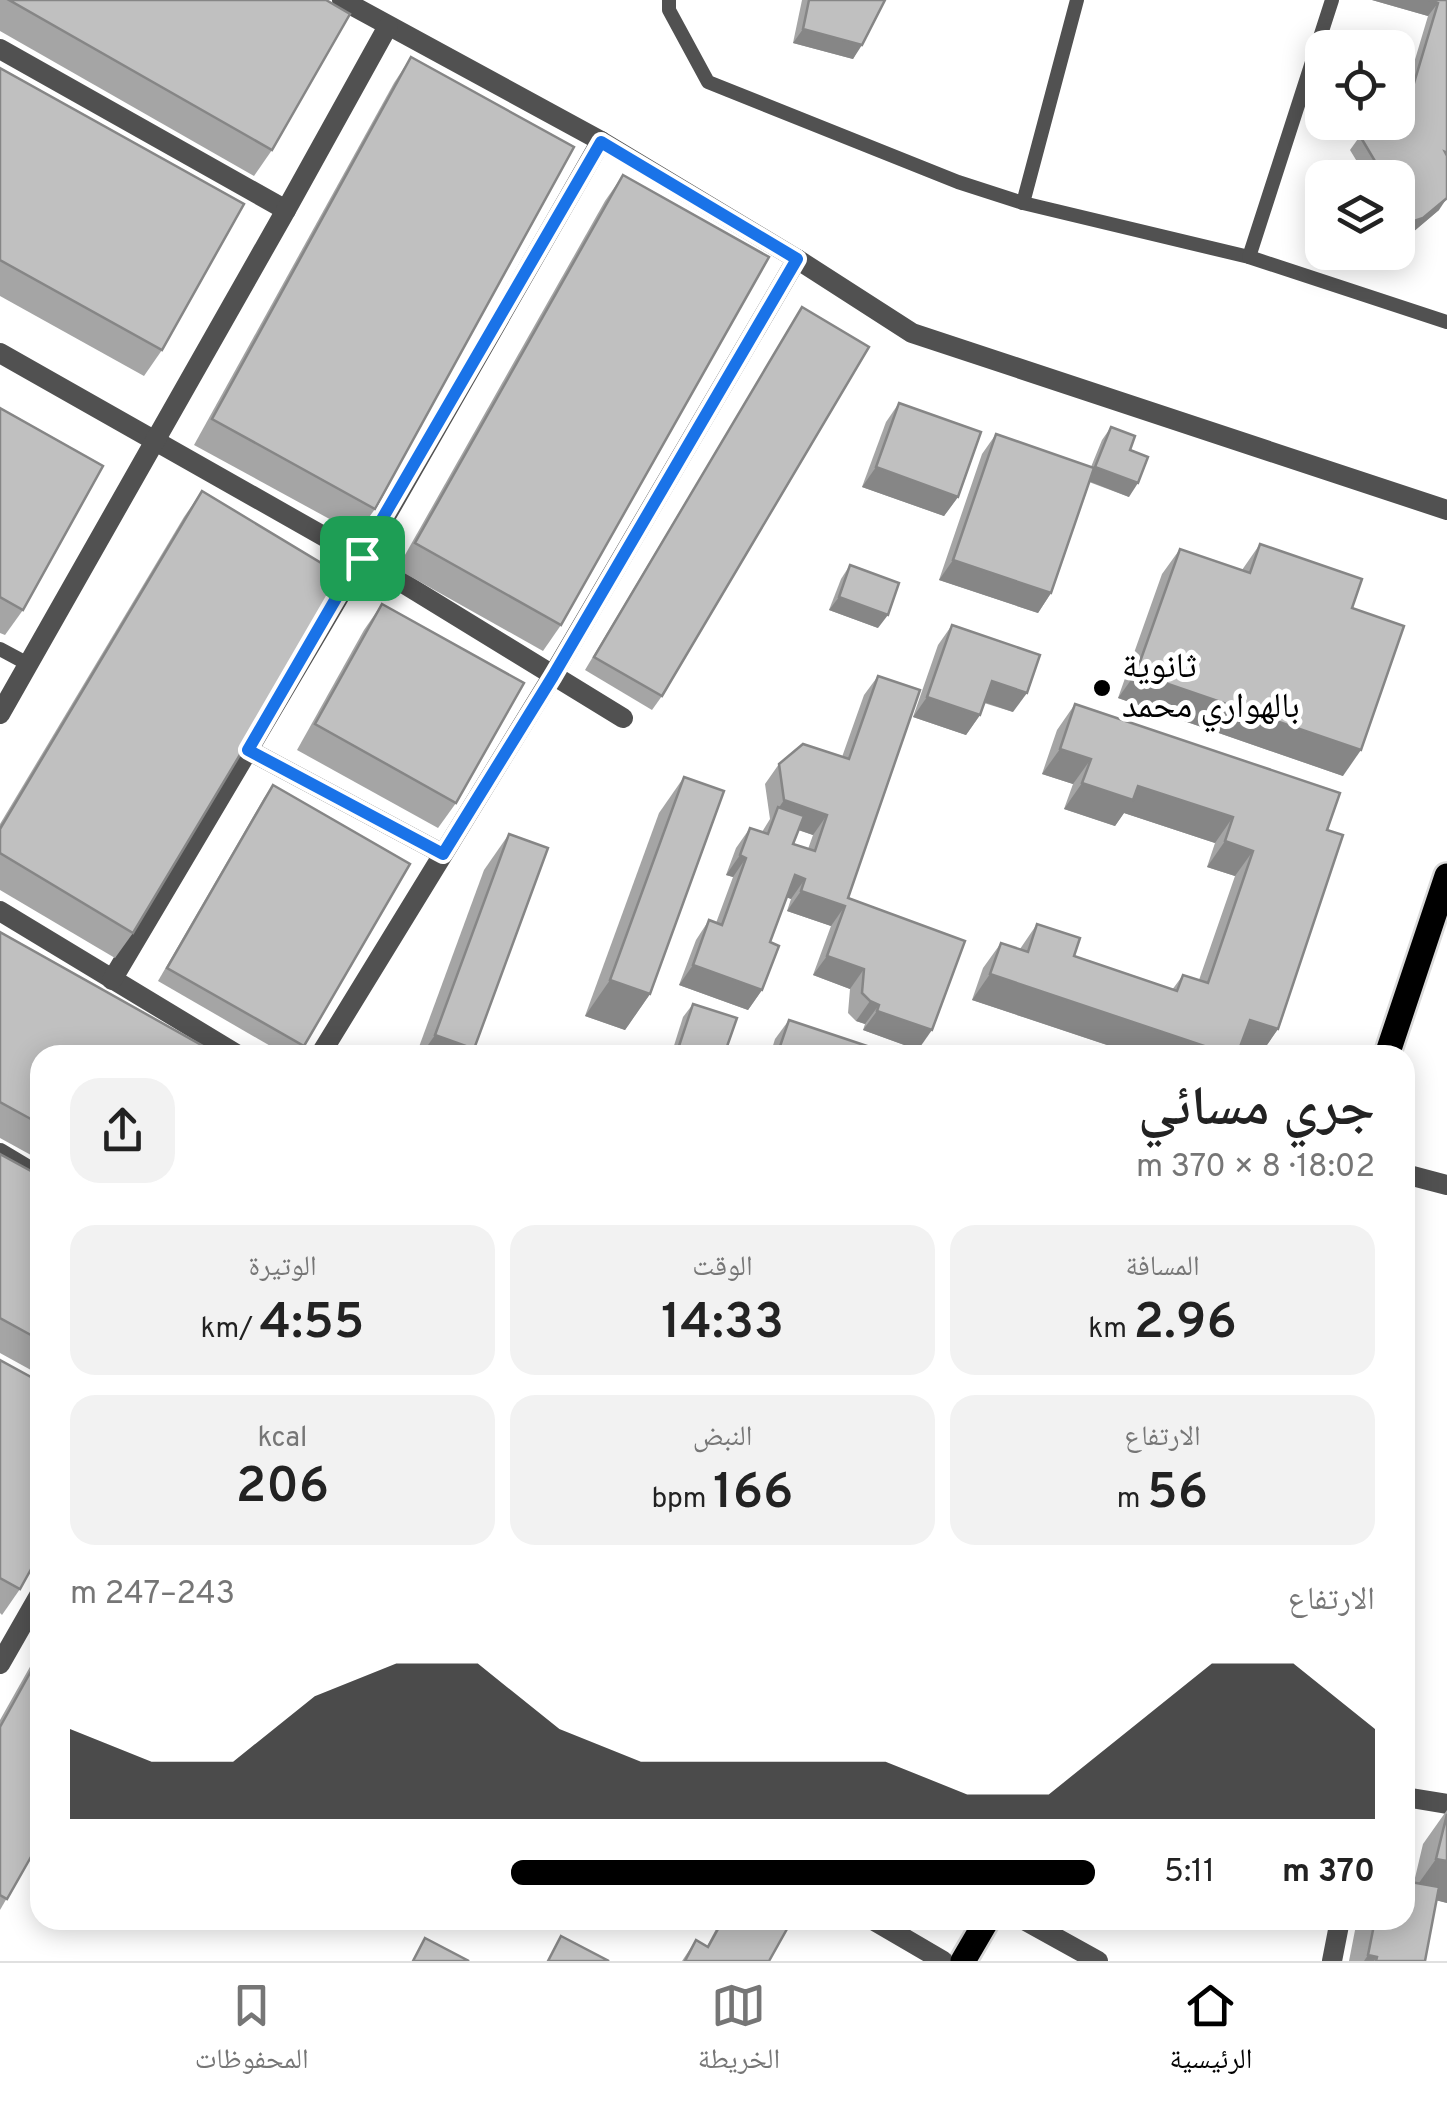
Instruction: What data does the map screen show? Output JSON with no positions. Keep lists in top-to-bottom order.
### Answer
{
  "places": ["ثانوية بالهواري محمد"],
  "page": {
    "heading": ["جري مسائي", "18:02 · 8 × 370 m"],
    "stats": [
      ["المسافة", "2.96 km"],
      ["الوقت", "14:33"],
      ["الوتيرة", "4:55 /km"],
      ["الارتفاع", "56 m"],
      ["النبض", "166 bpm"],
      ["kcal", "206"]
    ],
    "chart": ["الارتفاع", "243–247 m"],
    "list": [
      {
        "name": "370 m",
        "note": "5:11"
      }
    ],
    "tabs": ["الرئيسية", "الخريطة", "المحفوظات"]
  }
}
